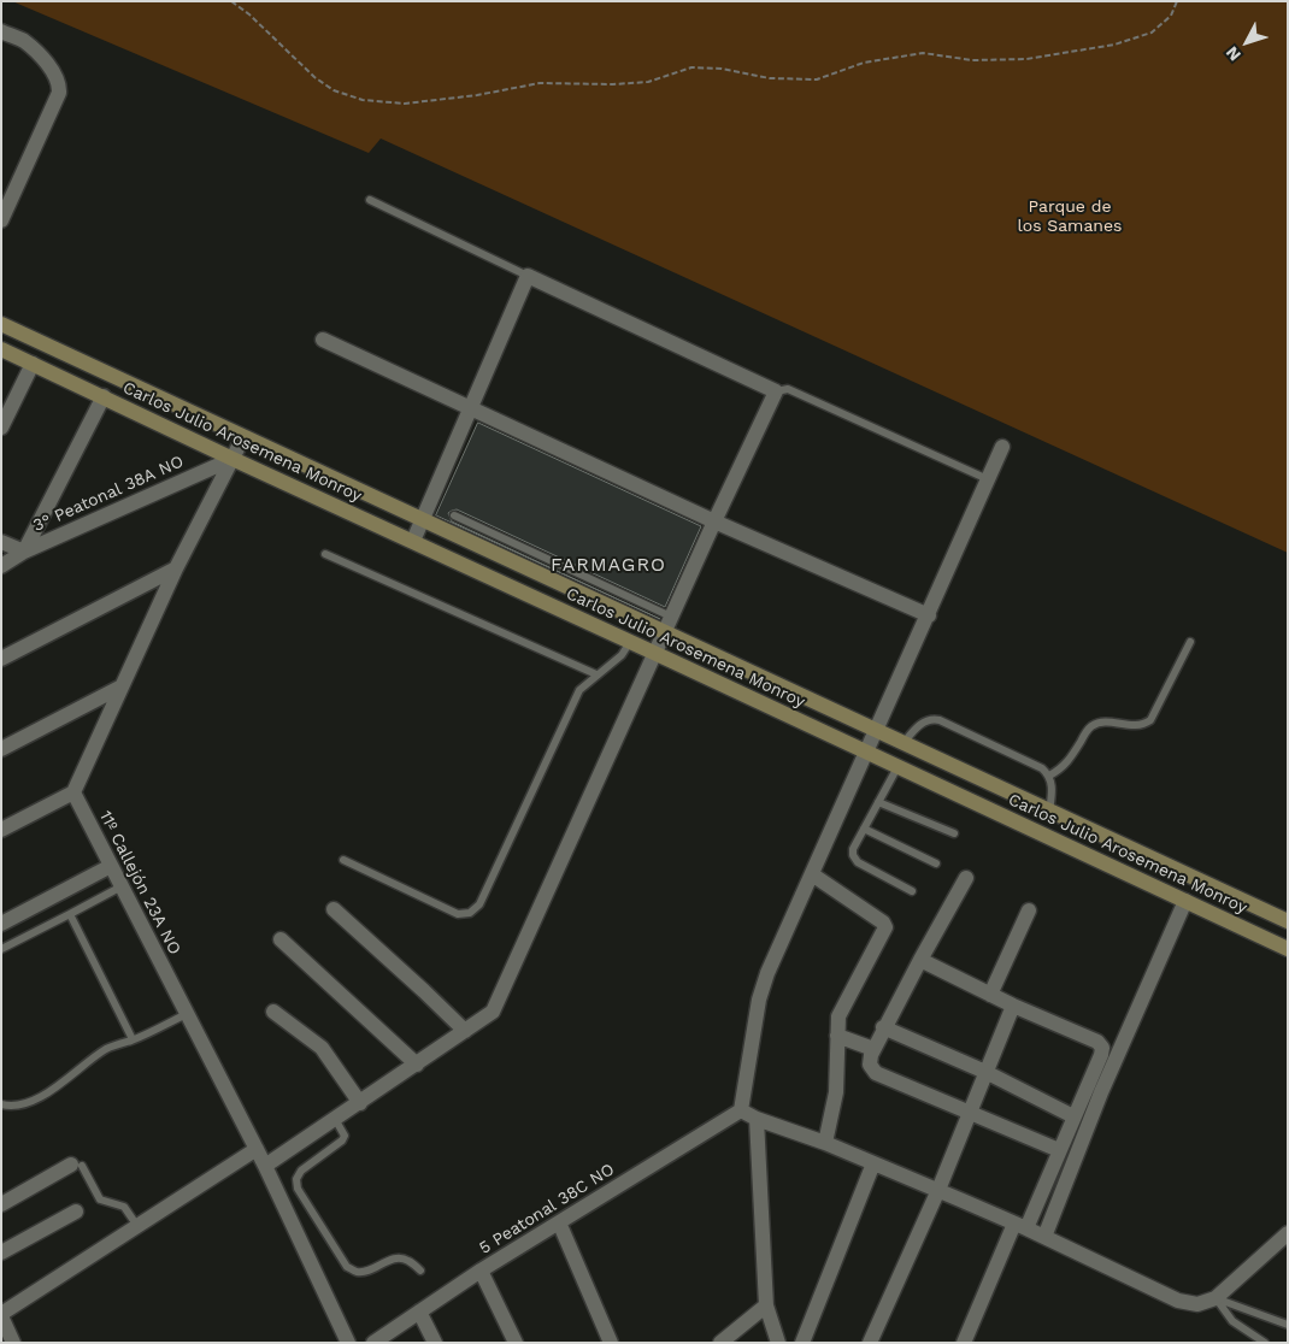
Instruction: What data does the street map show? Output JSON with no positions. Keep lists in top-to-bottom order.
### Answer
{
  "streets": {
    "main road": ["Carlos Julio Arosemena Monroy"],
    "street": ["3° Peatonal 38A NO", "11º Callejón 23A NO", "5 Peatonal 38C NO"]
  },
  "crossings": [
    ["Carlos Julio Arosemena Monroy", "3° Peatonal 38A NO"]
  ],
  "districts": ["FARMAGRO"],
  "parks": ["Parque de los Samanes"],
  "north": "bottom left"
}
